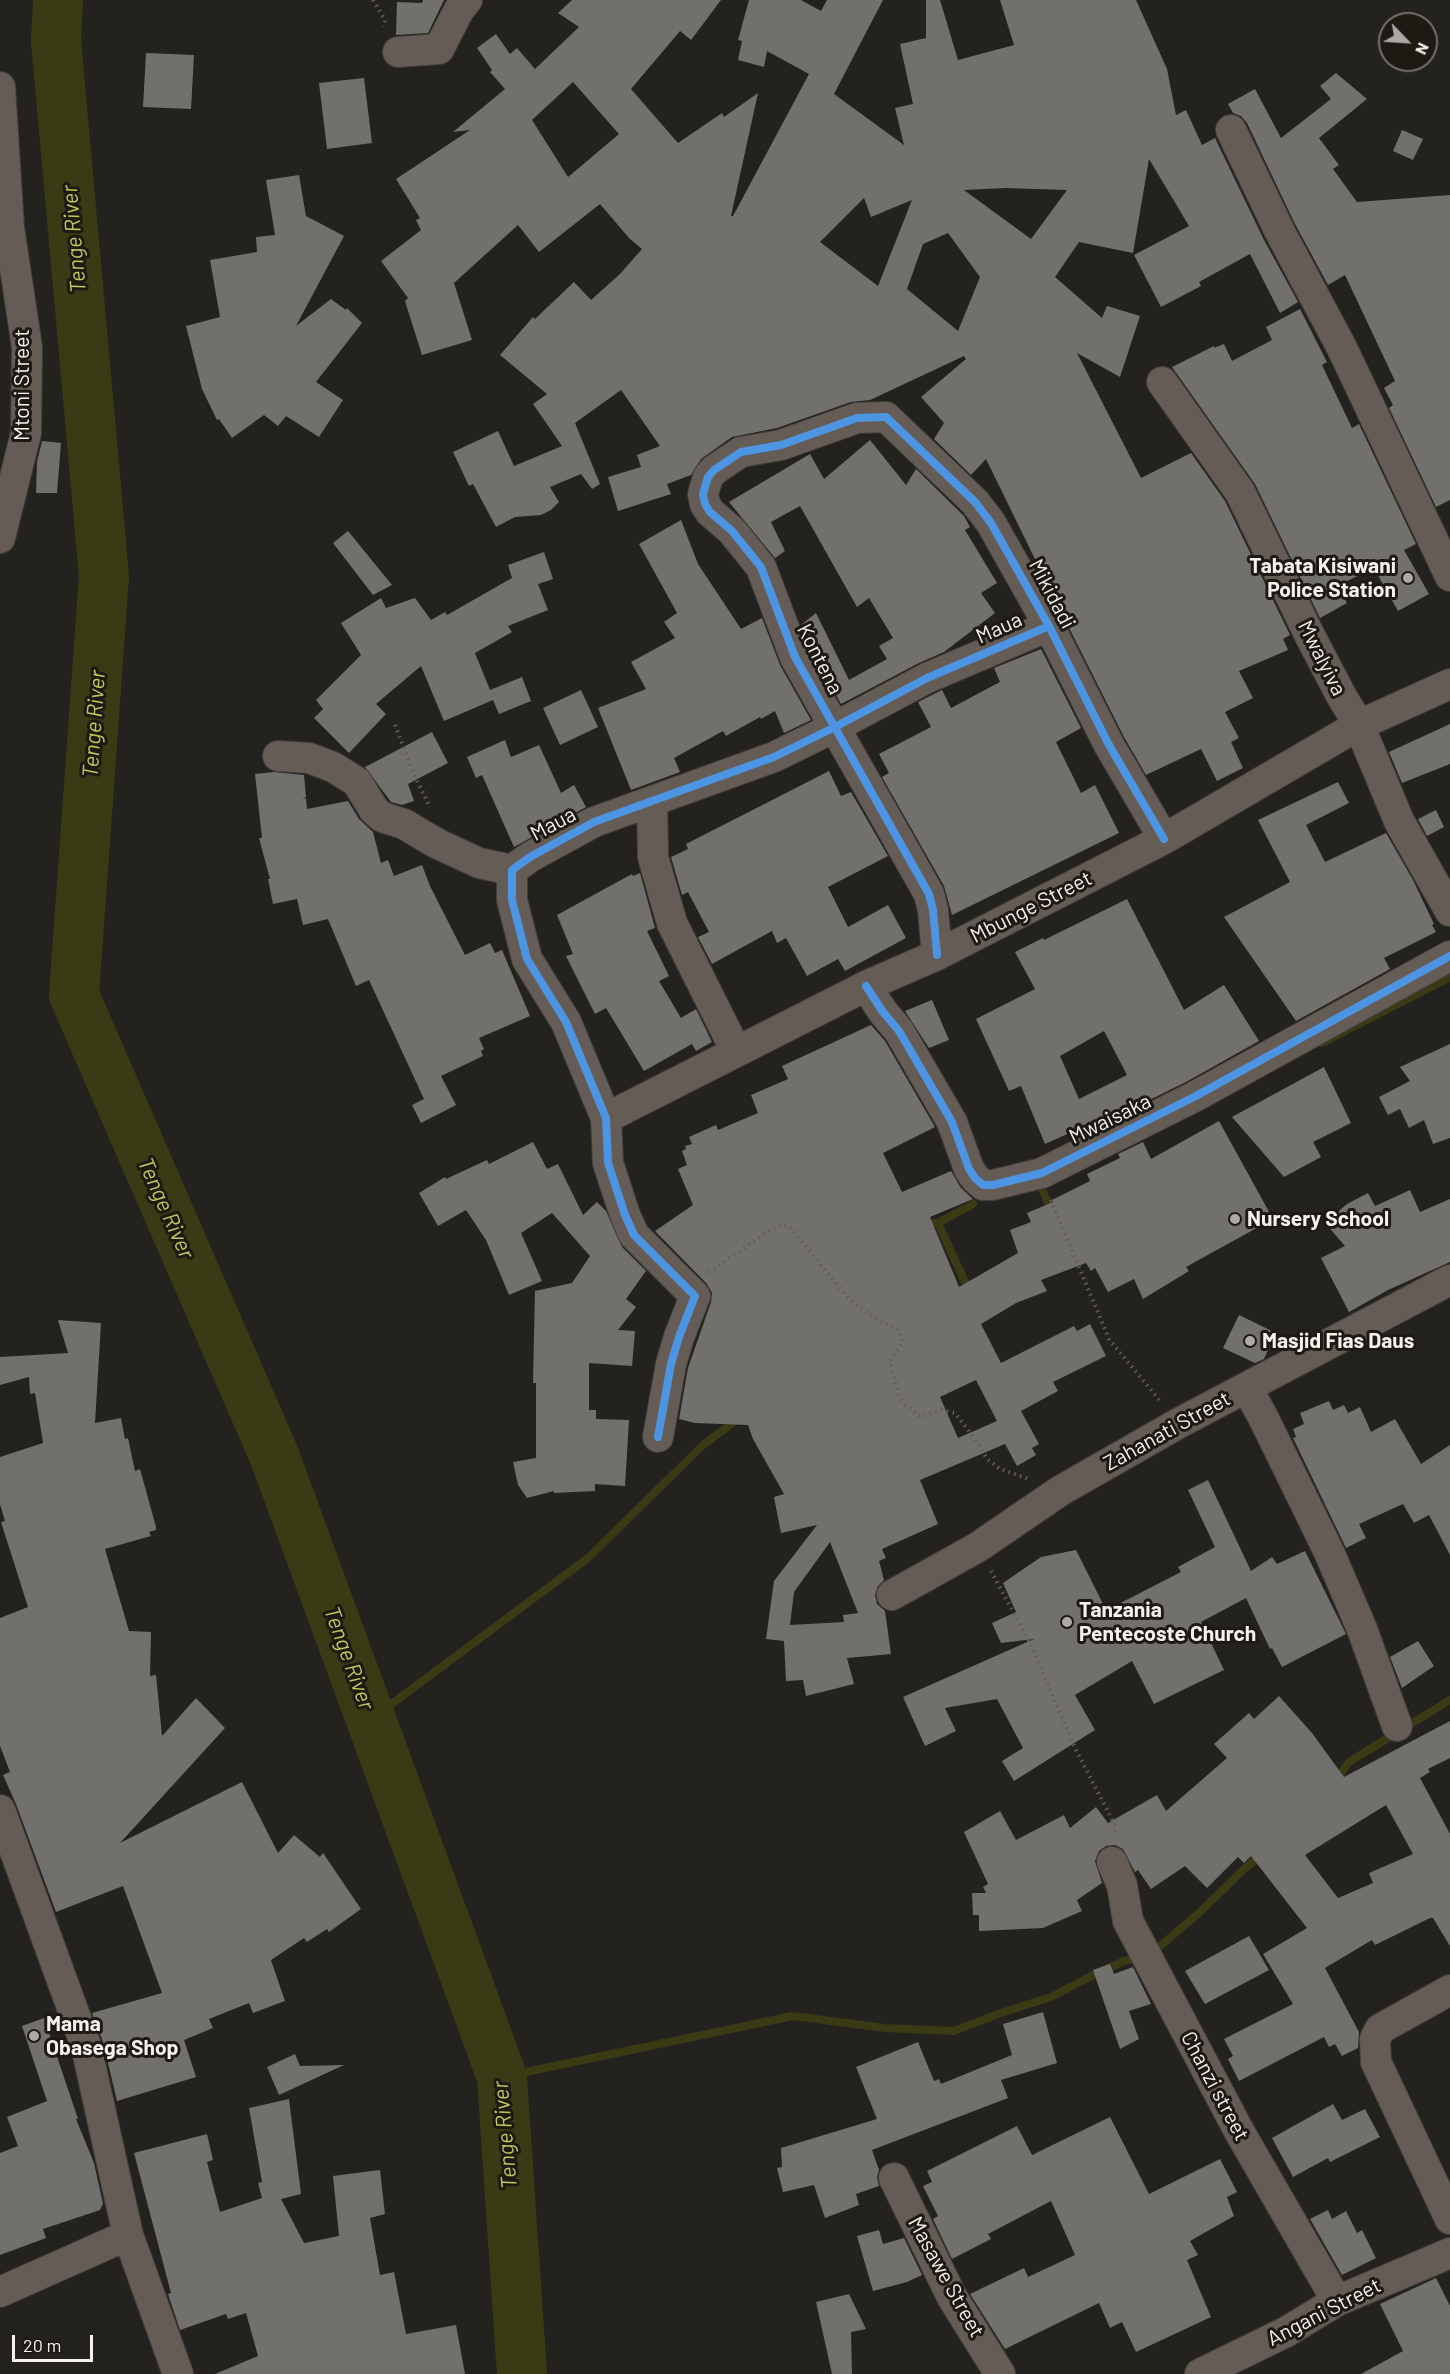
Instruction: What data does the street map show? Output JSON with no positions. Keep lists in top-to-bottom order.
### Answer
{
  "streets": {
    "street": [
      "Mtoni Street",
      "Mikidadi",
      "Maua",
      "Mwalyiva",
      "Kontena",
      "Mbunge Street",
      "Mwaisaka",
      "Zahanati Street",
      "Chanzi street",
      "Masawe Street",
      "Angani Street"
    ]
  },
  "crossings": [
    ["Mikidadi", "Maua"],
    ["Mikidadi", "Kontena"],
    ["Mikidadi", "Mbunge Street"],
    ["Maua", "Kontena"],
    ["Mwalyiva", "Mbunge Street"],
    ["Kontena", "Mbunge Street"],
    ["Mbunge Street", "Mwaisaka"],
    ["Chanzi street", "Angani Street"]
  ],
  "water": ["Tenge River"],
  "places": [
    "Tabata Kisiwani Police Station",
    "Nursery School",
    "Masjid Fias Daus",
    "Tanzania Pentecoste Church",
    "Mama Obasega Shop"
  ],
  "scale_bar": "20 m",
  "north": "bottom right"
}
